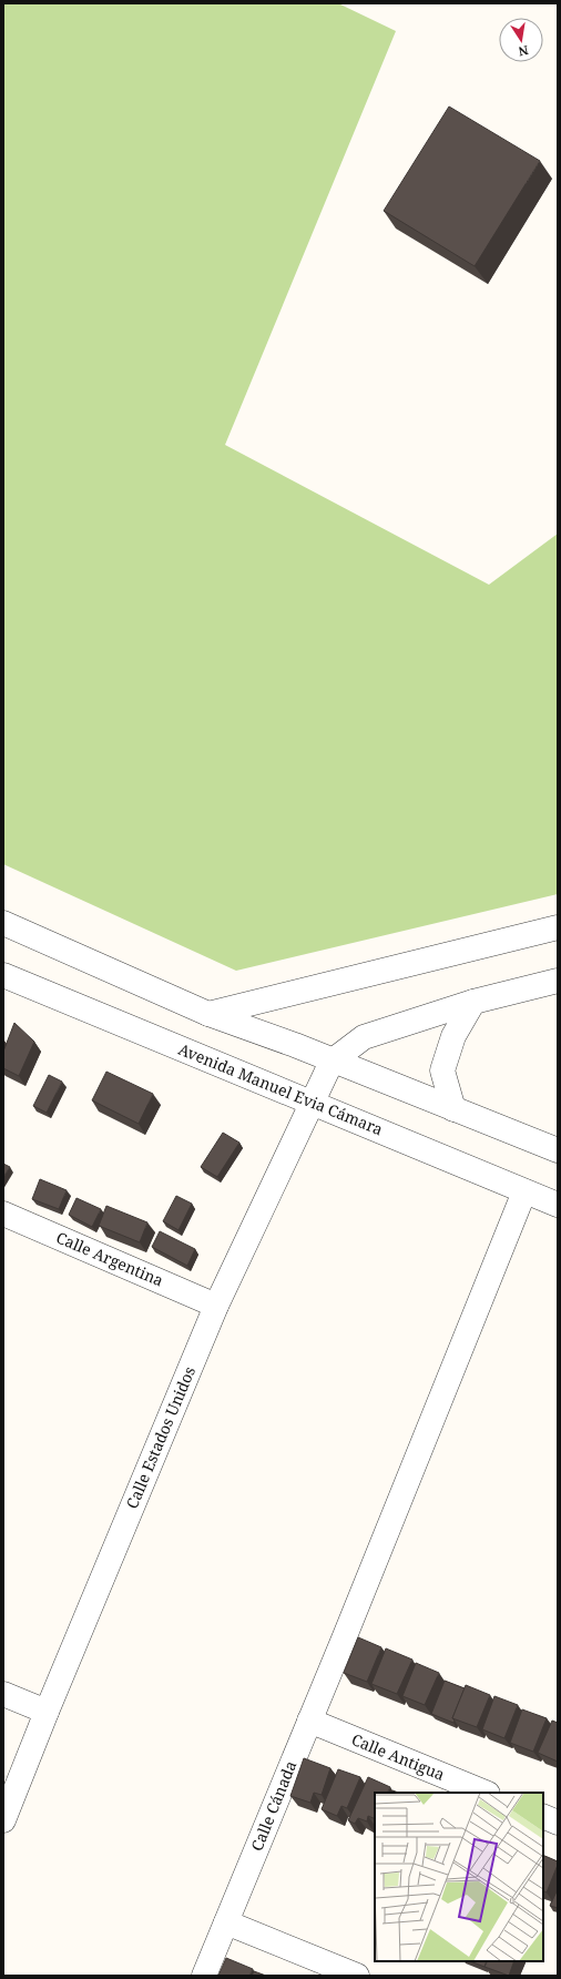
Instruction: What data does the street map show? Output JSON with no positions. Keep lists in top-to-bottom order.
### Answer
{
  "streets": {
    "street": [
      "Avenida Manuel Evia Cámara",
      "Calle Argentina",
      "Calle Estados Unidos",
      "Calle Antigua",
      "Calle Cánada"
    ]
  },
  "crossings": [
    ["Avenida Manuel Evia Cámara", "Calle Estados Unidos"],
    ["Avenida Manuel Evia Cámara", "Calle Cánada"],
    ["Calle Argentina", "Calle Estados Unidos"],
    ["Calle Antigua", "Calle Cánada"]
  ],
  "north": "bottom"
}
